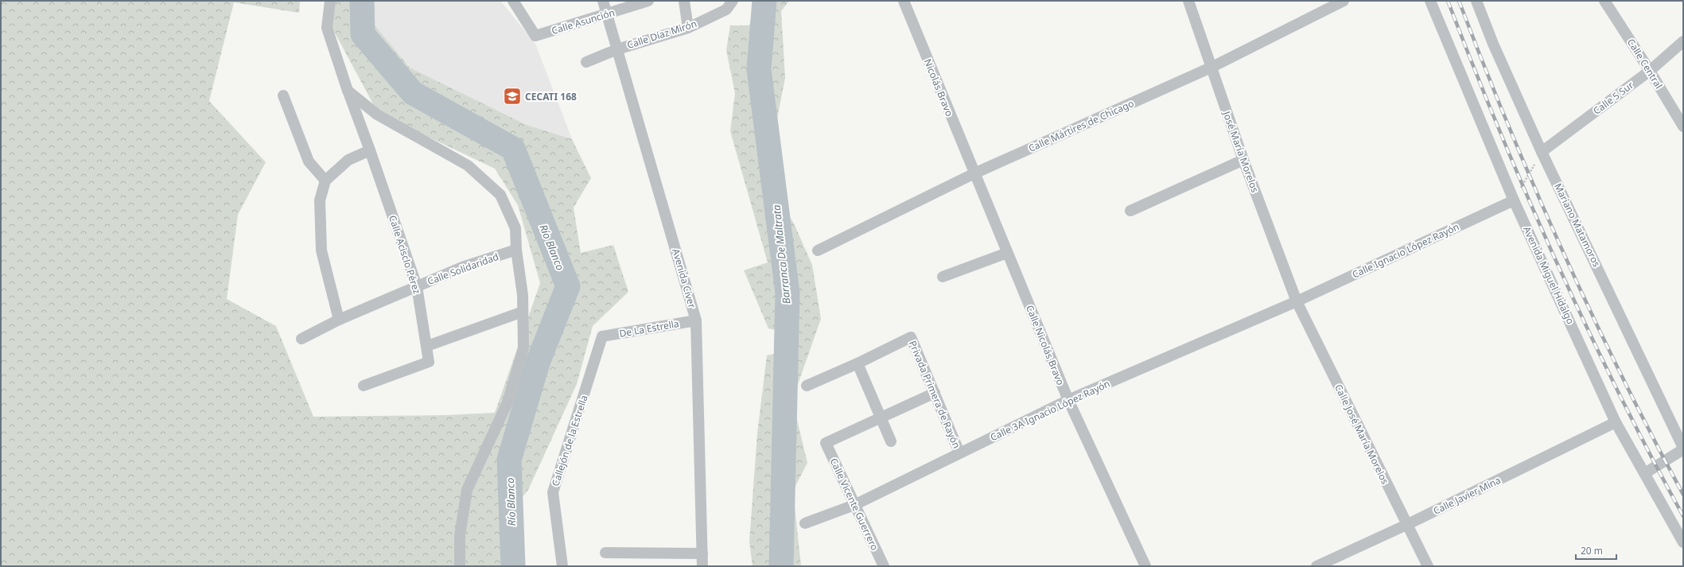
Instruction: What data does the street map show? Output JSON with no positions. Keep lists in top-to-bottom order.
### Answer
{
  "streets": {
    "street": [
      "Calle Asunción",
      "Calle Díaz Mirón",
      "Calle Central",
      "Nicolás Bravo",
      "Calle 5 Sur",
      "Calle Mártires de Chicago",
      "José María Morelos",
      "Mariano Matamoros",
      "Calle Ignacio López Rayón",
      "Calle Acisclo Pérez",
      "Calle Solidaridad",
      "Avenida Miguel Hidalgo",
      "Avenida Civer",
      "De La Estrella",
      "Calle Nicolás Bravo",
      "Privada Primera de Rayón",
      "Calle 3A Ignacio López Rayón",
      "Calle José María Morelos",
      "Callejón de la Estrella",
      "Calle Javier Mina",
      "Calle Vicente Guerrero"
    ]
  },
  "crossings": [
    ["Calle Asunción", "Avenida Civer"],
    ["Calle Díaz Mirón", "Avenida Civer"],
    ["Calle Central", "Calle 5 Sur"],
    ["Nicolás Bravo", "Calle Mártires de Chicago"],
    ["Nicolás Bravo", "Calle Nicolás Bravo"],
    ["Calle 5 Sur", "Mariano Matamoros"],
    ["Calle Mártires de Chicago", "José María Morelos"],
    ["Calle Mártires de Chicago", "Calle Nicolás Bravo"],
    ["José María Morelos", "Calle Ignacio López Rayón"],
    ["José María Morelos", "Calle 3A Ignacio López Rayón"],
    ["José María Morelos", "Calle José María Morelos"],
    ["Calle Ignacio López Rayón", "Avenida Miguel Hidalgo"],
    ["Calle Ignacio López Rayón", "Calle 3A Ignacio López Rayón"],
    ["Calle Ignacio López Rayón", "Calle José María Morelos"],
    ["Calle Acisclo Pérez", "Calle Solidaridad"],
    ["Avenida Miguel Hidalgo", "Calle Javier Mina"],
    ["Avenida Civer", "De La Estrella"],
    ["De La Estrella", "Callejón de la Estrella"],
    ["Calle Nicolás Bravo", "Calle 3A Ignacio López Rayón"],
    ["Privada Primera de Rayón", "Calle 3A Ignacio López Rayón"],
    ["Calle 3A Ignacio López Rayón", "Calle José María Morelos"],
    ["Calle 3A Ignacio López Rayón", "Calle Vicente Guerrero"],
    ["Calle José María Morelos", "Calle Javier Mina"]
  ],
  "water": ["Río Blanco", "Barranca De Maltrata"],
  "places": {
    "school or university": ["CECATI 168"]
  },
  "scale_bar": "20 m"
}
